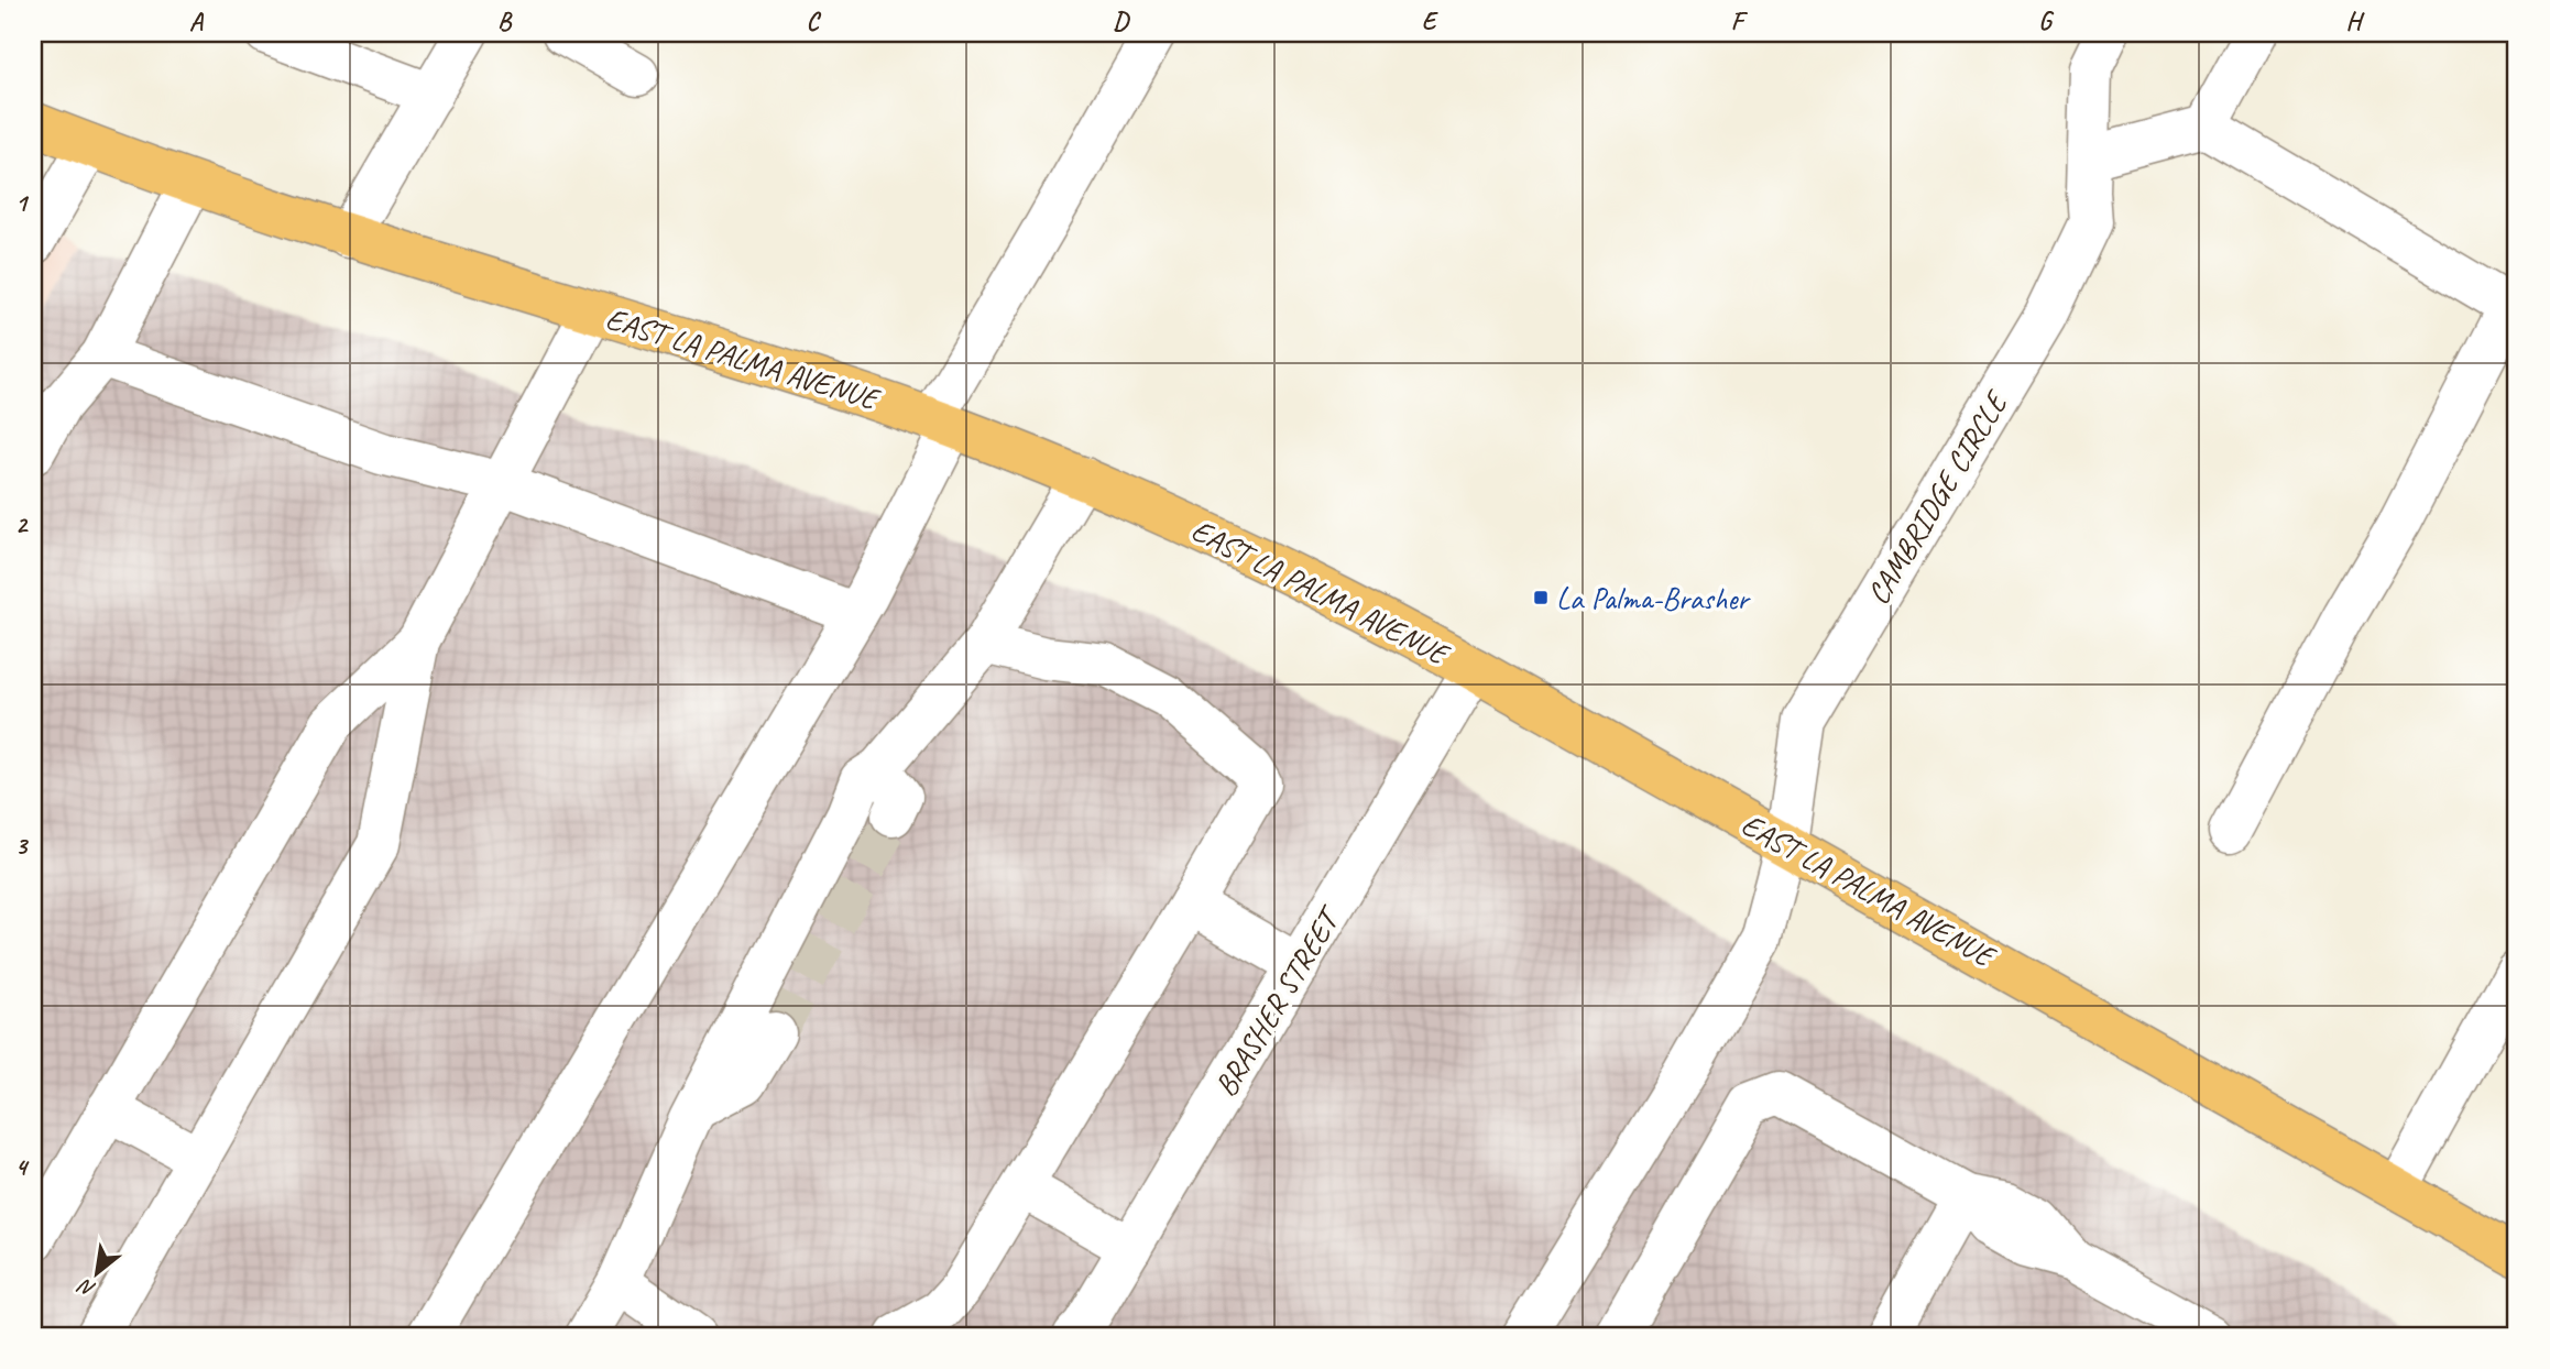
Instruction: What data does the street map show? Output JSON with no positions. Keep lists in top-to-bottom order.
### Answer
{
  "streets": {
    "main road": ["EAST LA PALMA AVENUE"],
    "street": ["CAMBRIDGE CIRCLE", "BRASHER STREET"]
  },
  "crossings": [
    ["EAST LA PALMA AVENUE", "CAMBRIDGE CIRCLE"],
    ["EAST LA PALMA AVENUE", "BRASHER STREET"]
  ],
  "places": {
    "transit": ["La Palma-Brasher"]
  },
  "north": "bottom left",
  "grid": {
    "columns": [
      "A",
      "B",
      "C",
      "D",
      "E",
      "F",
      "G",
      "H"
    ],
    "rows": [
      "1",
      "2",
      "3",
      "4"
    ]
  }
}
